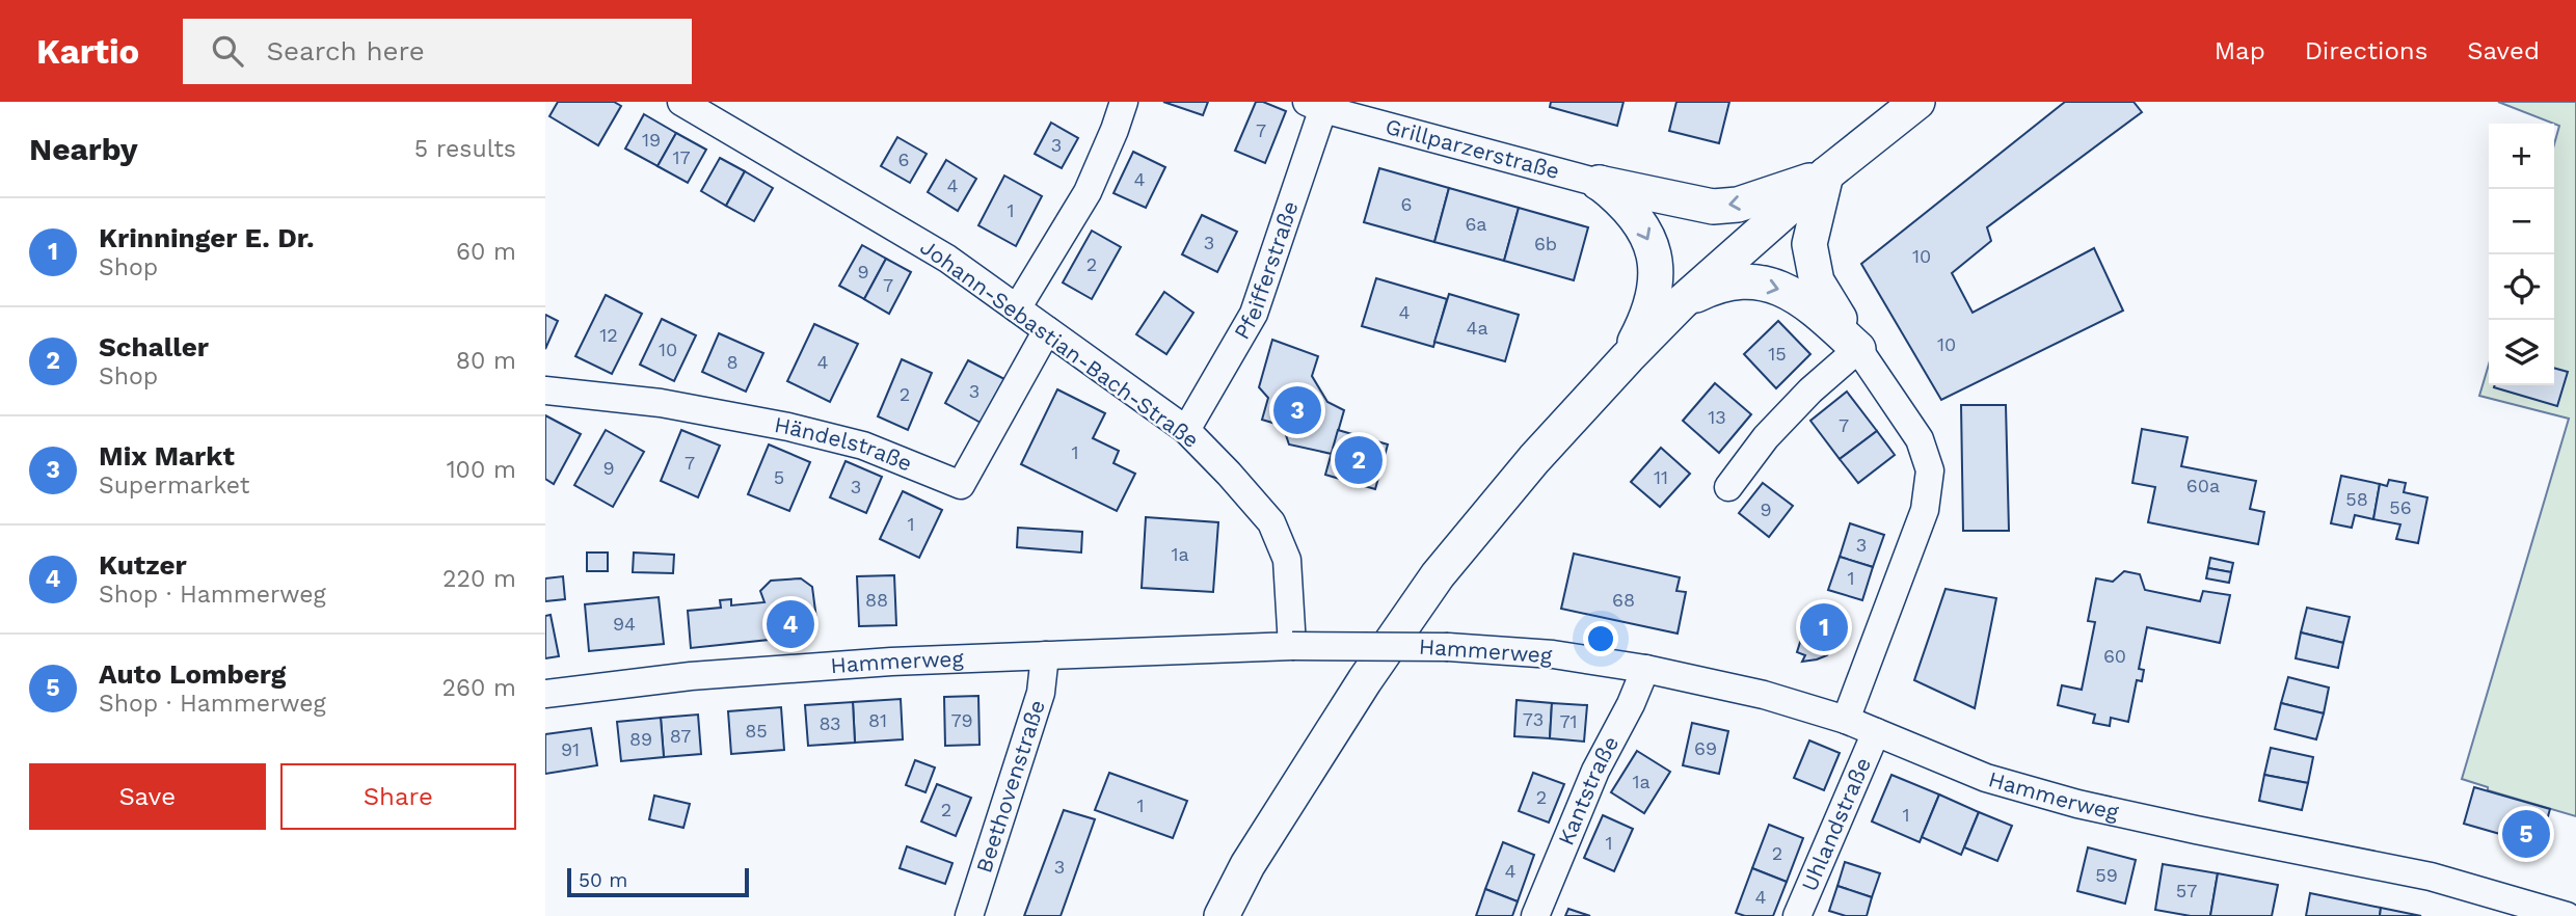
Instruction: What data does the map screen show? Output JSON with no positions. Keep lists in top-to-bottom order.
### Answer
{
  "streets": {
    "street": [
      "Grillparzerstraße",
      "Pfeifferstraße",
      "Johann-Sebastian-Bach-Straße",
      "Händelstraße",
      "Hammerweg",
      "Beethovenstraße",
      "Kantstraße",
      "Uhlandstraße"
    ]
  },
  "crossings": [
    ["Grillparzerstraße", "Pfeifferstraße"],
    ["Pfeifferstraße", "Johann-Sebastian-Bach-Straße"],
    ["Johann-Sebastian-Bach-Straße", "Händelstraße"],
    ["Johann-Sebastian-Bach-Straße", "Hammerweg"],
    ["Hammerweg", "Beethovenstraße"],
    ["Hammerweg", "Kantstraße"],
    ["Hammerweg", "Uhlandstraße"]
  ],
  "house_numbers": [
    "7",
    "19",
    "3",
    "17",
    "6",
    "4",
    "4",
    "6",
    "1",
    "6a",
    "3",
    "6b",
    "10",
    "2",
    "9",
    "7",
    "4",
    "4a",
    "12",
    "10",
    "10",
    "15",
    "8",
    "4",
    "3",
    "2",
    "13",
    "7",
    "1",
    "7",
    "9",
    "5",
    "11",
    "60a",
    "3",
    "58",
    "56",
    "9",
    "1",
    "3",
    "1a",
    "1",
    "88",
    "68",
    "94",
    "60",
    "73",
    "81",
    "79",
    "71",
    "83",
    "85",
    "87",
    "89",
    "69",
    "91",
    "1a",
    "2",
    "1",
    "2",
    "1",
    "1",
    "2",
    "3",
    "4",
    "59",
    "57",
    "4"
  ],
  "scale_bar": "50 m",
  "page": {
    "header": "Kartio",
    "search": "Search here",
    "nav": ["Map", "Directions", "Saved"],
    "heading": ["Nearby", "5 results"],
    "map_buttons": ["+", "−"],
    "list": [
      {
        "mark": "1",
        "name": "Krinninger E. Dr.",
        "note": "Shop",
        "value": "60 m"
      },
      {
        "mark": "2",
        "name": "Schaller",
        "note": "Shop",
        "value": "80 m"
      },
      {
        "mark": "3",
        "name": "Mix Markt",
        "note": "Supermarket",
        "value": "100 m"
      },
      {
        "mark": "4",
        "name": "Kutzer",
        "note": "Shop · Hammerweg",
        "value": "220 m"
      },
      {
        "mark": "5",
        "name": "Auto Lomberg",
        "note": "Shop · Hammerweg",
        "value": "260 m"
      }
    ],
    "pins": [
      "3",
      "2",
      "4",
      "1",
      "5"
    ],
    "buttons": ["Save", "Share"],
    "scale": "50 m"
  }
}
